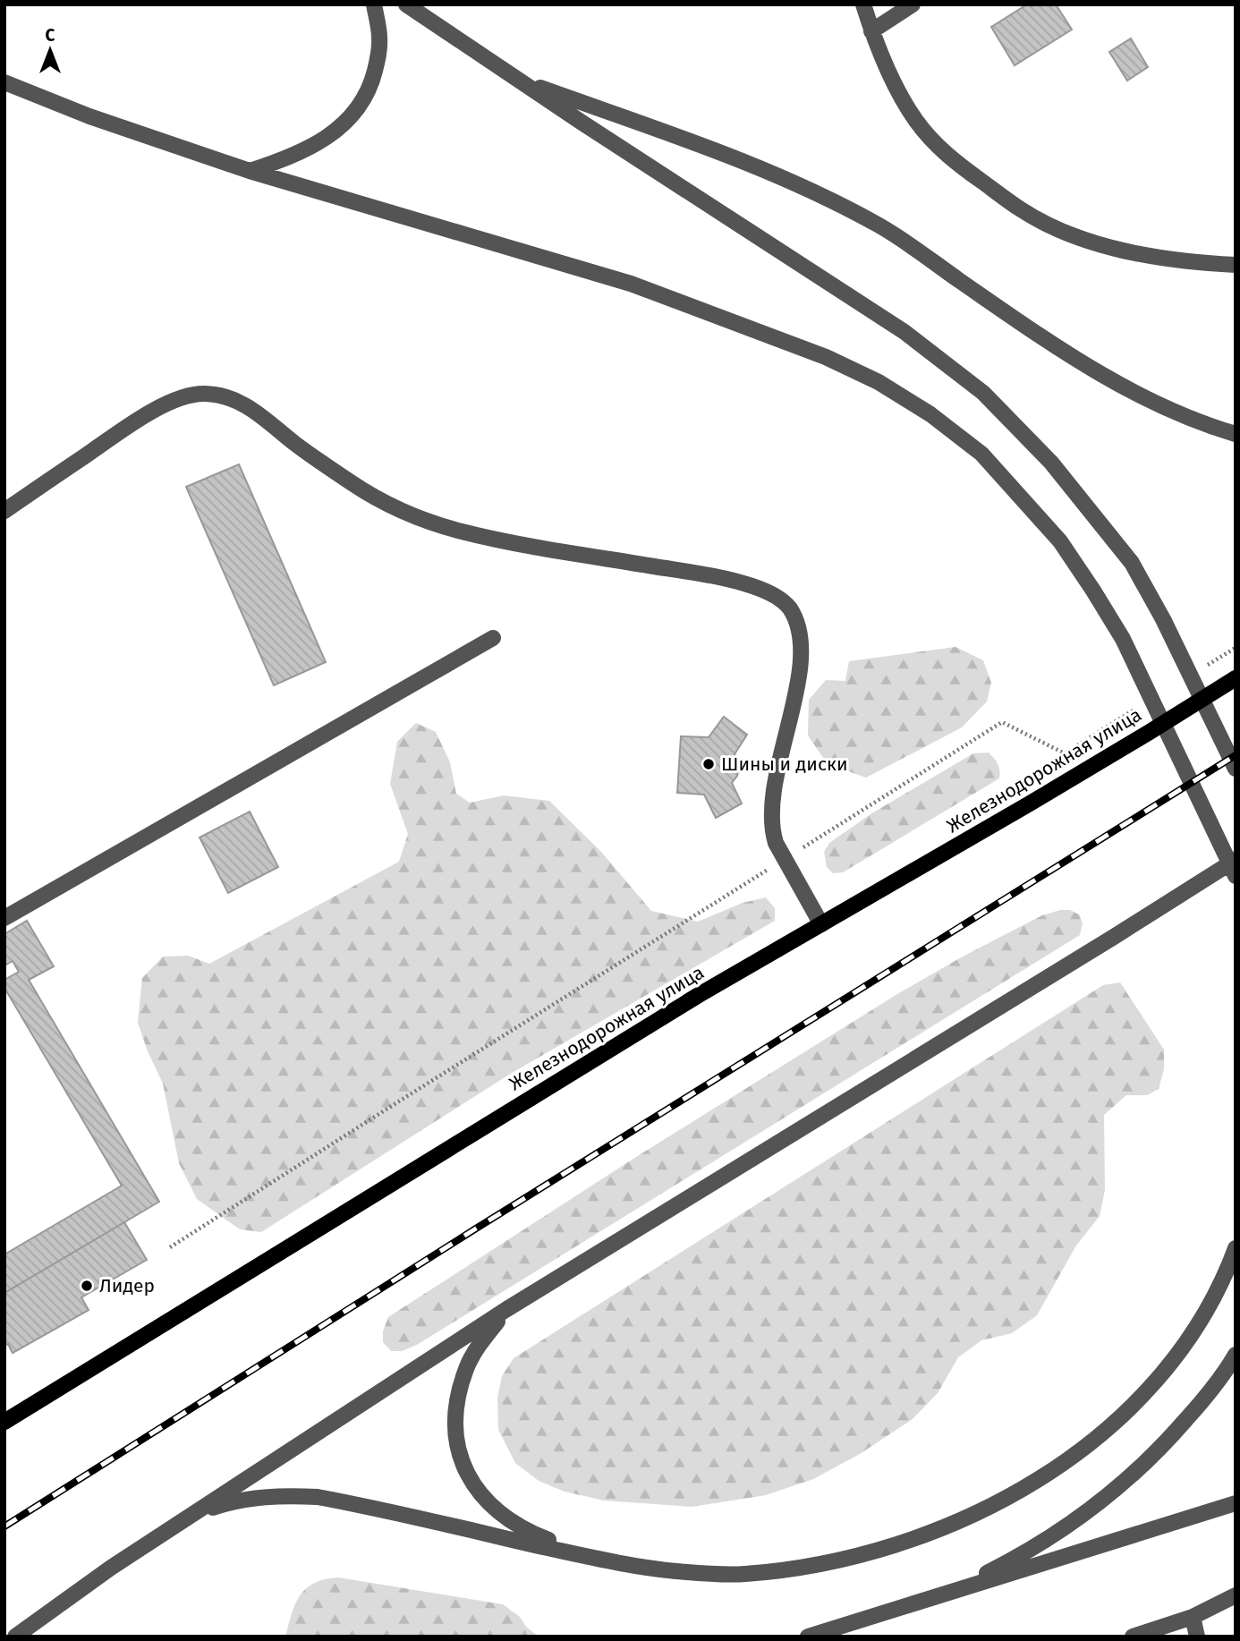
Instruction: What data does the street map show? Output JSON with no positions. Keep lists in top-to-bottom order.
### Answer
{
  "streets": {
    "main road": ["Железнодорожная улица"]
  },
  "places": ["Шины и диски", "Лидер"],
  "north": "top"
}
